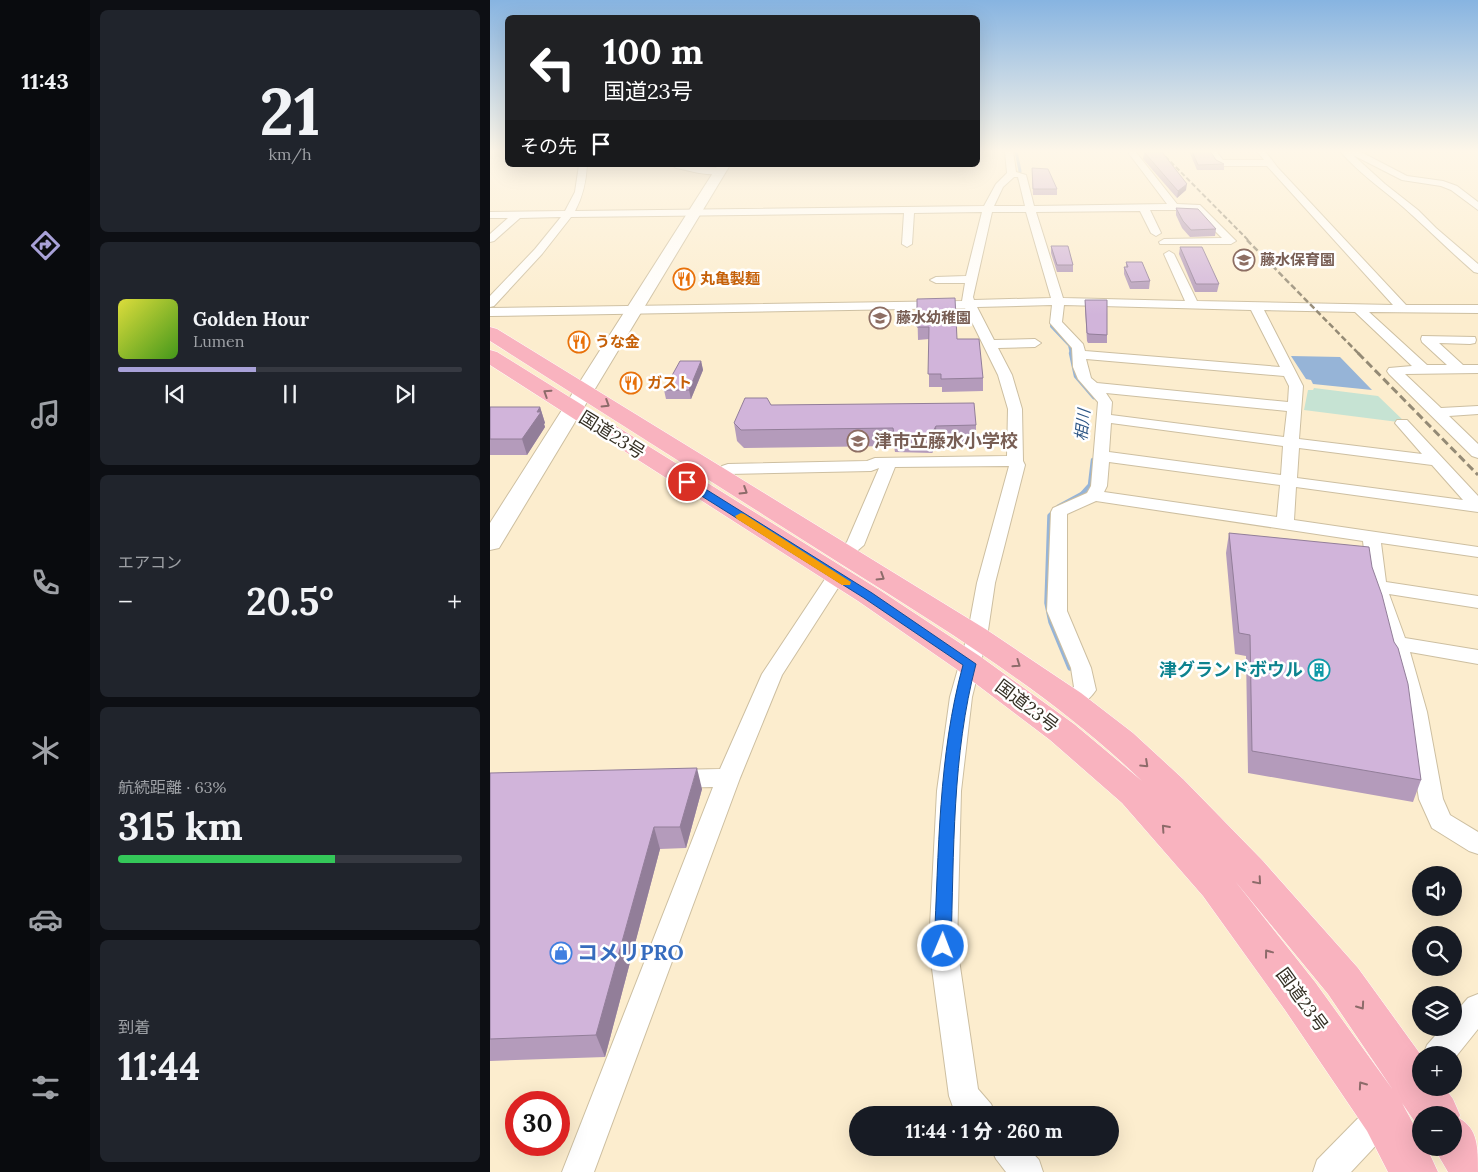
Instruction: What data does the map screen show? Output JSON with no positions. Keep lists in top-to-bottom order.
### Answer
{
  "streets": {
    "highway": ["国道23号"]
  },
  "water": ["相川"],
  "places": {
    "school or university": ["藤水保育園", "藤水幼稚園", "津市立藤水小学校"],
    "restaurant": ["丸亀製麺", "うな金", "ガスト"],
    "building": ["津グランドボウル"],
    "shop": ["コメリPRO"]
  },
  "page": {
    "tabs": "11:43",
    "tile": [
      ["21", "km/h"],
      "エアコン",
      ["航続距離 · 63%", "315 km"],
      ["到着", "11:44"]
    ],
    "turn": ["100 m", "国道23号"],
    "then": "その先",
    "song": ["Golden Hour", "Lumen"],
    "heat": ["−", "20.5°", "+"],
    "map_buttons": ["+", "−"],
    "limit": "30",
    "trip": "11:44 · 1 分 · 260 m"
  }
}
